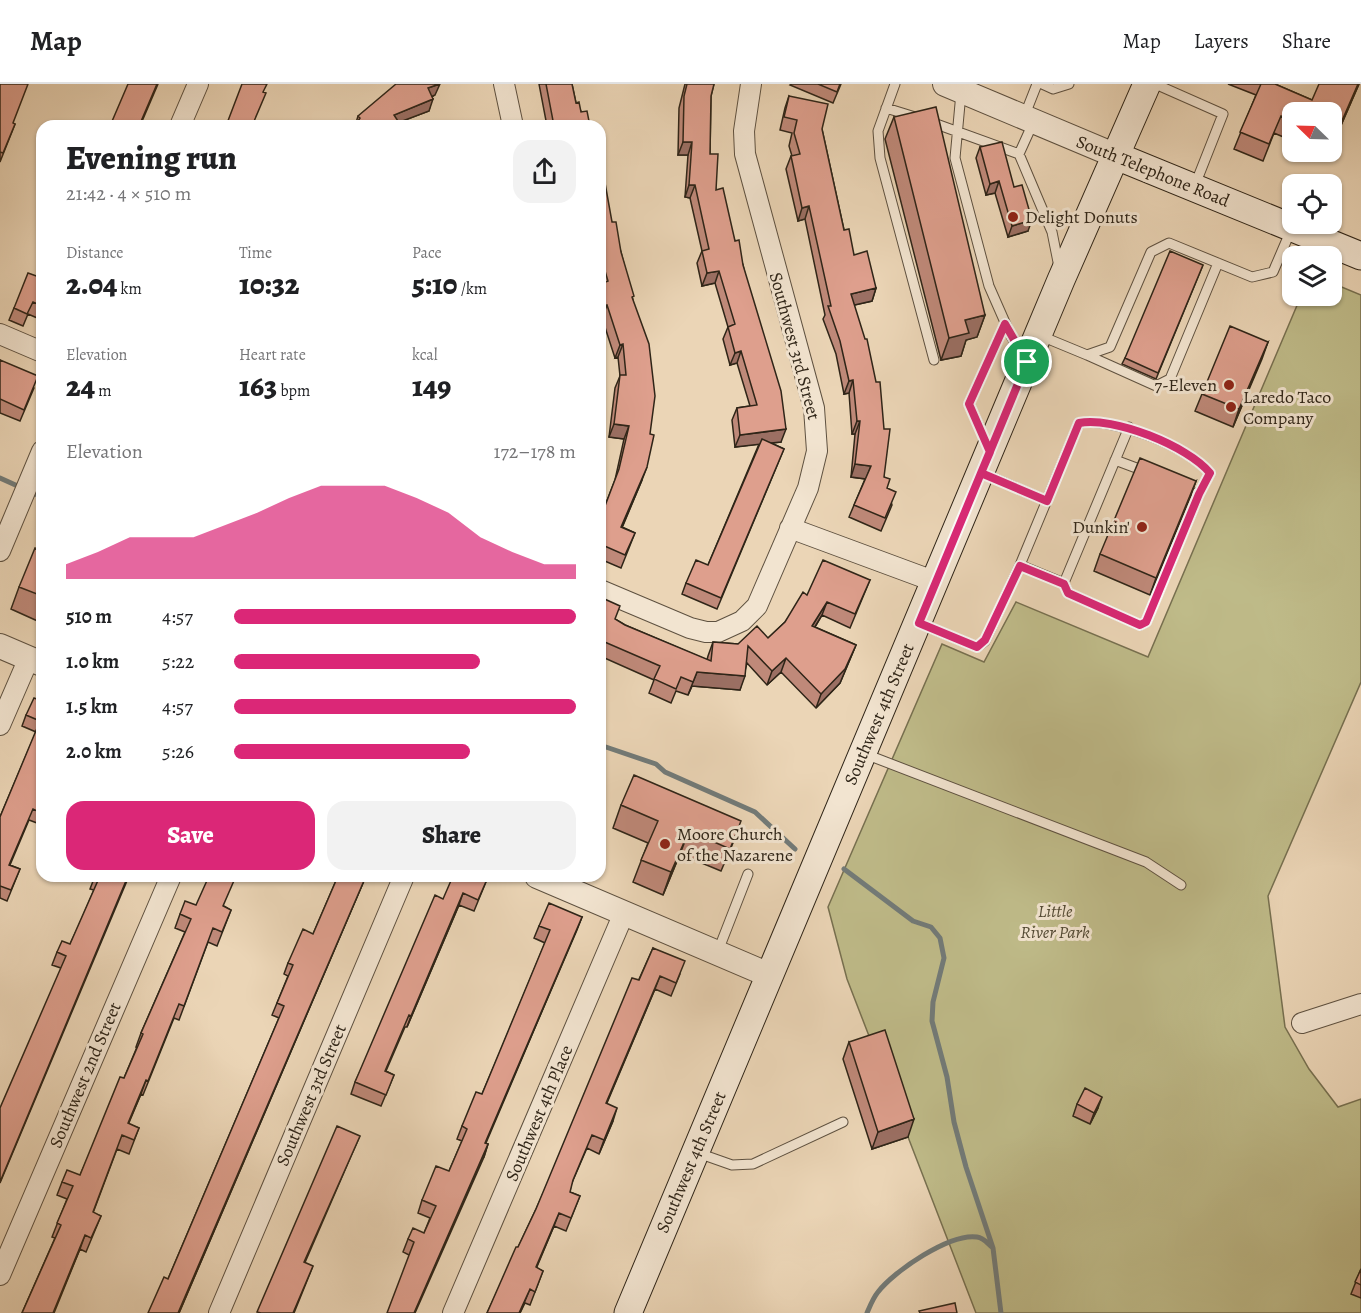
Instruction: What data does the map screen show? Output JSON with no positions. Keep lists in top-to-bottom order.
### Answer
{
  "streets": {
    "main road": ["South Telephone Road", "Southwest 4th Street"],
    "street": ["Southwest 3rd Street", "Southwest 2nd Street", "Southwest 4th Place"]
  },
  "crossings": [
    ["South Telephone Road", "Southwest 4th Street"]
  ],
  "parks": ["Little River Park"],
  "places": [
    "Delight Donuts",
    "7-Eleven",
    "Laredo Taco Company",
    "Dunkin'",
    "Moore Church of the Nazarene"
  ],
  "north": "top left",
  "page": {
    "header": "Map",
    "nav": ["Map", "Layers", "Share"],
    "heading": ["Evening run", "21:42 · 4 × 510 m"],
    "stats": [
      ["Distance", "2.04 km"],
      ["Time", "10:32"],
      ["Pace", "5:10 /km"],
      ["Elevation", "24 m"],
      ["Heart rate", "163 bpm"],
      ["kcal", "149"]
    ],
    "chart": ["Elevation", "172–178 m"],
    "list": [
      {
        "name": "510 m",
        "note": "4:57"
      },
      {
        "name": "1.0 km",
        "note": "5:22"
      },
      {
        "name": "1.5 km",
        "note": "4:57"
      },
      {
        "name": "2.0 km",
        "note": "5:26"
      }
    ],
    "buttons": ["Save", "Share"]
  }
}
